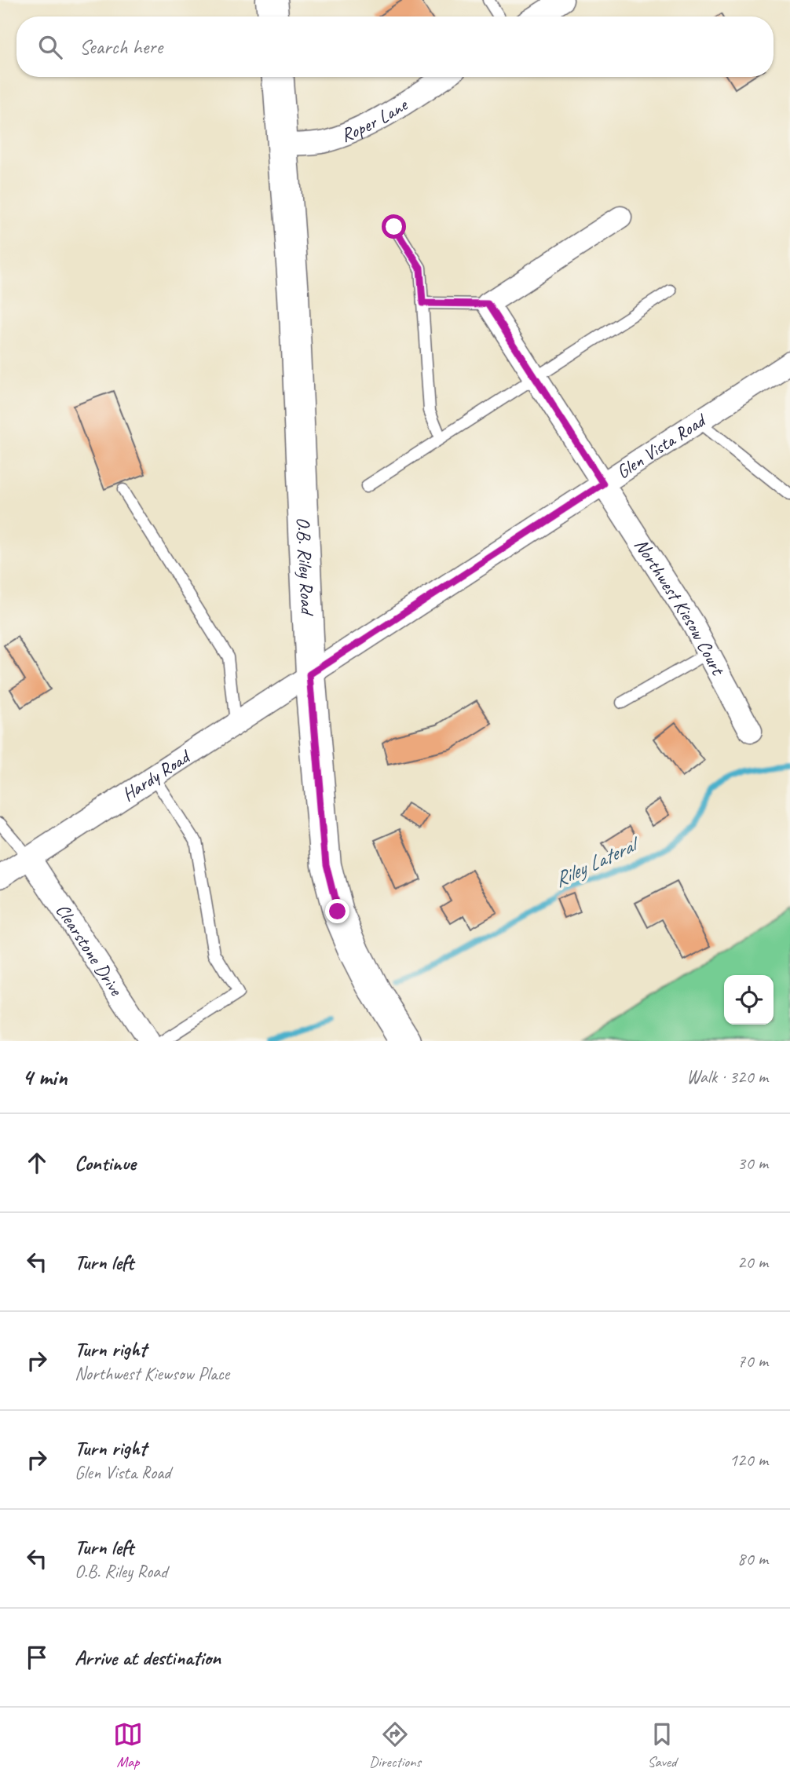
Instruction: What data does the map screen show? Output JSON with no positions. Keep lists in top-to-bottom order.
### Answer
{
  "streets": {
    "street": [
      "Roper Lane",
      "Glen Vista Road",
      "O.B. Riley Road",
      "Northwest Kiesow Court",
      "Hardy Road",
      "Clearstone Drive"
    ]
  },
  "crossings": [
    ["Roper Lane", "O.B. Riley Road"],
    ["Glen Vista Road", "O.B. Riley Road"],
    ["Glen Vista Road", "Northwest Kiesow Court"],
    ["Glen Vista Road", "Hardy Road"],
    ["O.B. Riley Road", "Hardy Road"],
    ["Hardy Road", "Clearstone Drive"]
  ],
  "water": ["Riley Lateral"],
  "page": {
    "search": "Search here",
    "heading": ["4 min", "Walk · 320 m"],
    "list": [
      ["Continue", "30 m"],
      ["Turn left", "20 m"],
      ["Turn right", "Northwest Kiewsow Place", "70 m"],
      ["Turn right", "Glen Vista Road", "120 m"],
      ["Turn left", "O.B. Riley Road", "80 m"],
      "Arrive at destination"
    ],
    "nav": ["Map", "Directions", "Saved"]
  }
}
